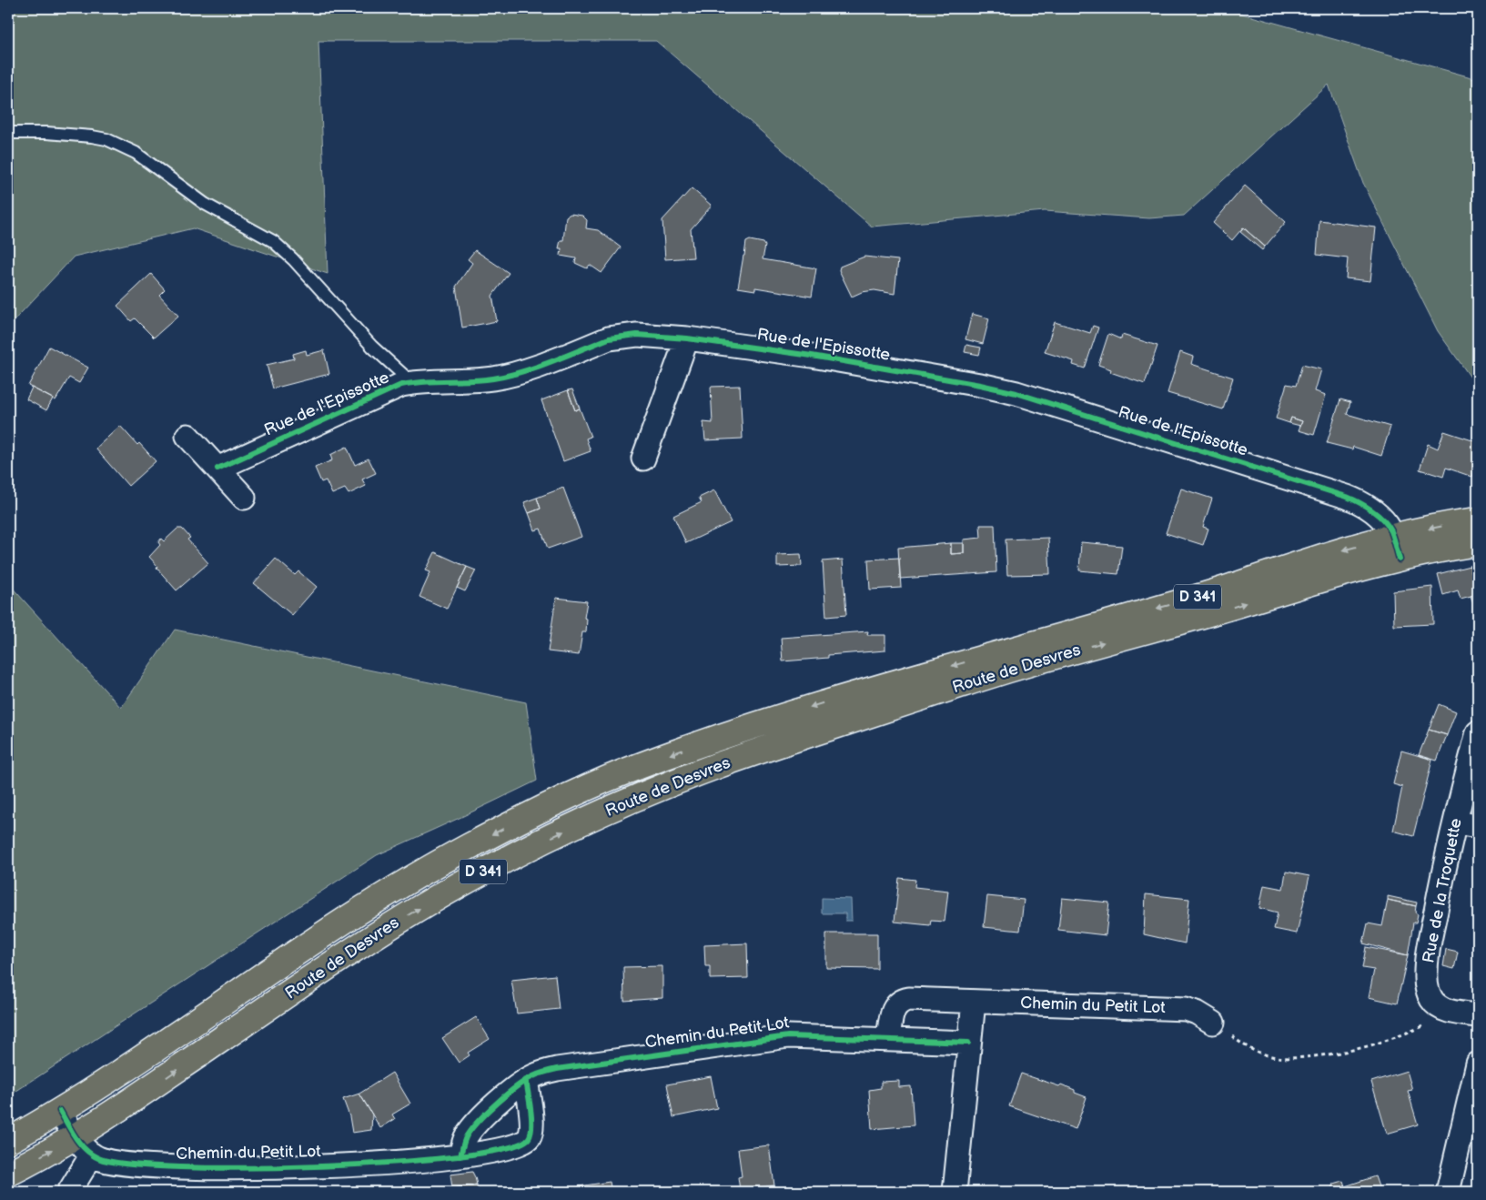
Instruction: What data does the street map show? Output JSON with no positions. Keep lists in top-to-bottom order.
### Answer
{
  "streets": {
    "main road": ["D 341", "Route de Desvres"],
    "street": ["Rue de l'Epissotte", "Rue de la Troquette", "Chemin du Petit Lot"]
  },
  "crossings": [
    ["Rue de l'Epissotte", "D 341"],
    ["Rue de l'Epissotte", "Route de Desvres"],
    ["D 341", "Route de Desvres"],
    ["Route de Desvres", "Chemin du Petit Lot"]
  ]
}
